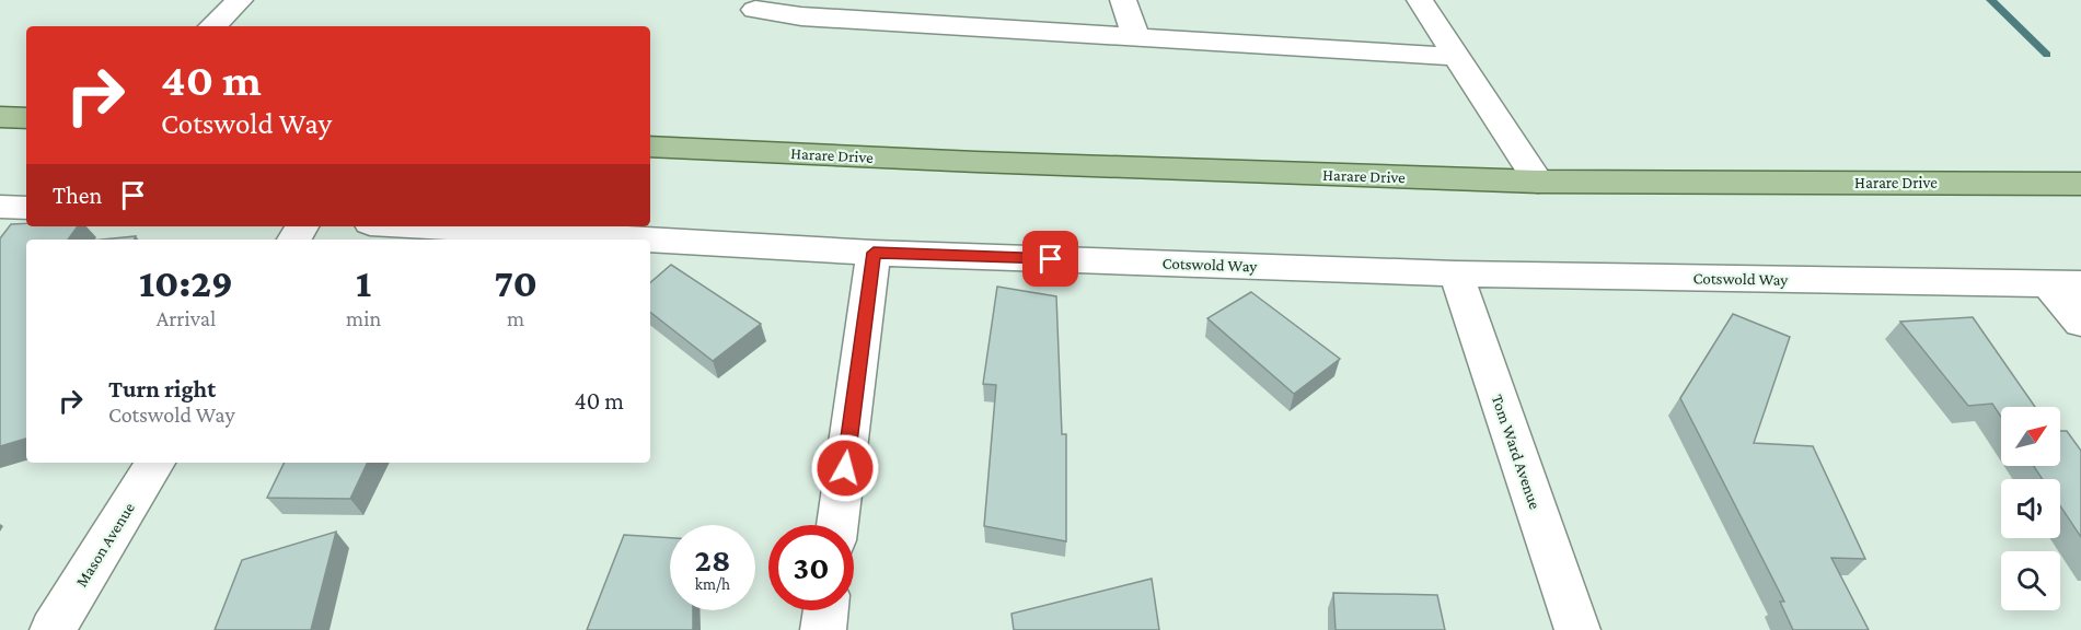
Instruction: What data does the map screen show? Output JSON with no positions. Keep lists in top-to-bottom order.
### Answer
{
  "streets": {
    "main road": ["Harare Drive"],
    "street": ["Cotswold Way", "Tom Ward Avenue", "Mason Avenue"]
  },
  "crossings": [
    ["Cotswold Way", "Tom Ward Avenue"]
  ],
  "north": "top right",
  "page": {
    "turn": ["40 m", "Cotswold Way"],
    "then": "Then",
    "eta": [
      "10:29",
      "Arrival",
      "1",
      "min",
      "70",
      "m"
    ],
    "list": [
      {
        "name": "Turn right",
        "note": "Cotswold Way",
        "value": "40 m"
      }
    ],
    "speed": "28 km/h",
    "limit": "30"
  }
}
